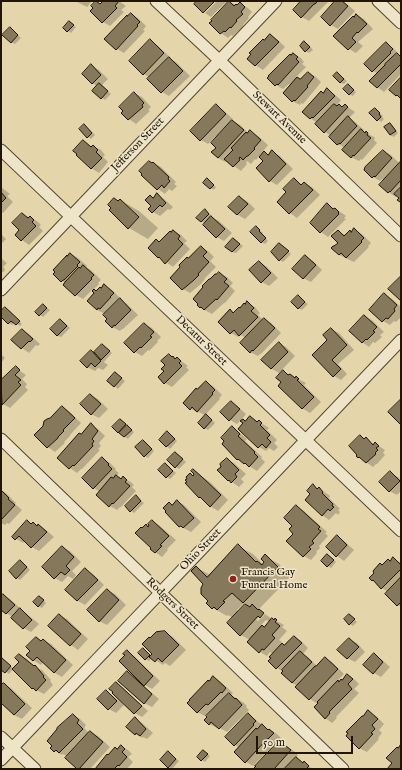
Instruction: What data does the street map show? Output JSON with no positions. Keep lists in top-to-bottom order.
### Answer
{
  "streets": {
    "street": [
      "Stewart Avenue",
      "Jefferson Street",
      "Decatur Street",
      "Ohio Street",
      "Rodgers Street"
    ]
  },
  "crossings": [
    ["Stewart Avenue", "Jefferson Street"],
    ["Jefferson Street", "Decatur Street"],
    ["Decatur Street", "Ohio Street"],
    ["Ohio Street", "Rodgers Street"]
  ],
  "places": ["Francis Gay Funeral Home"],
  "scale_bar": "50 m"
}
